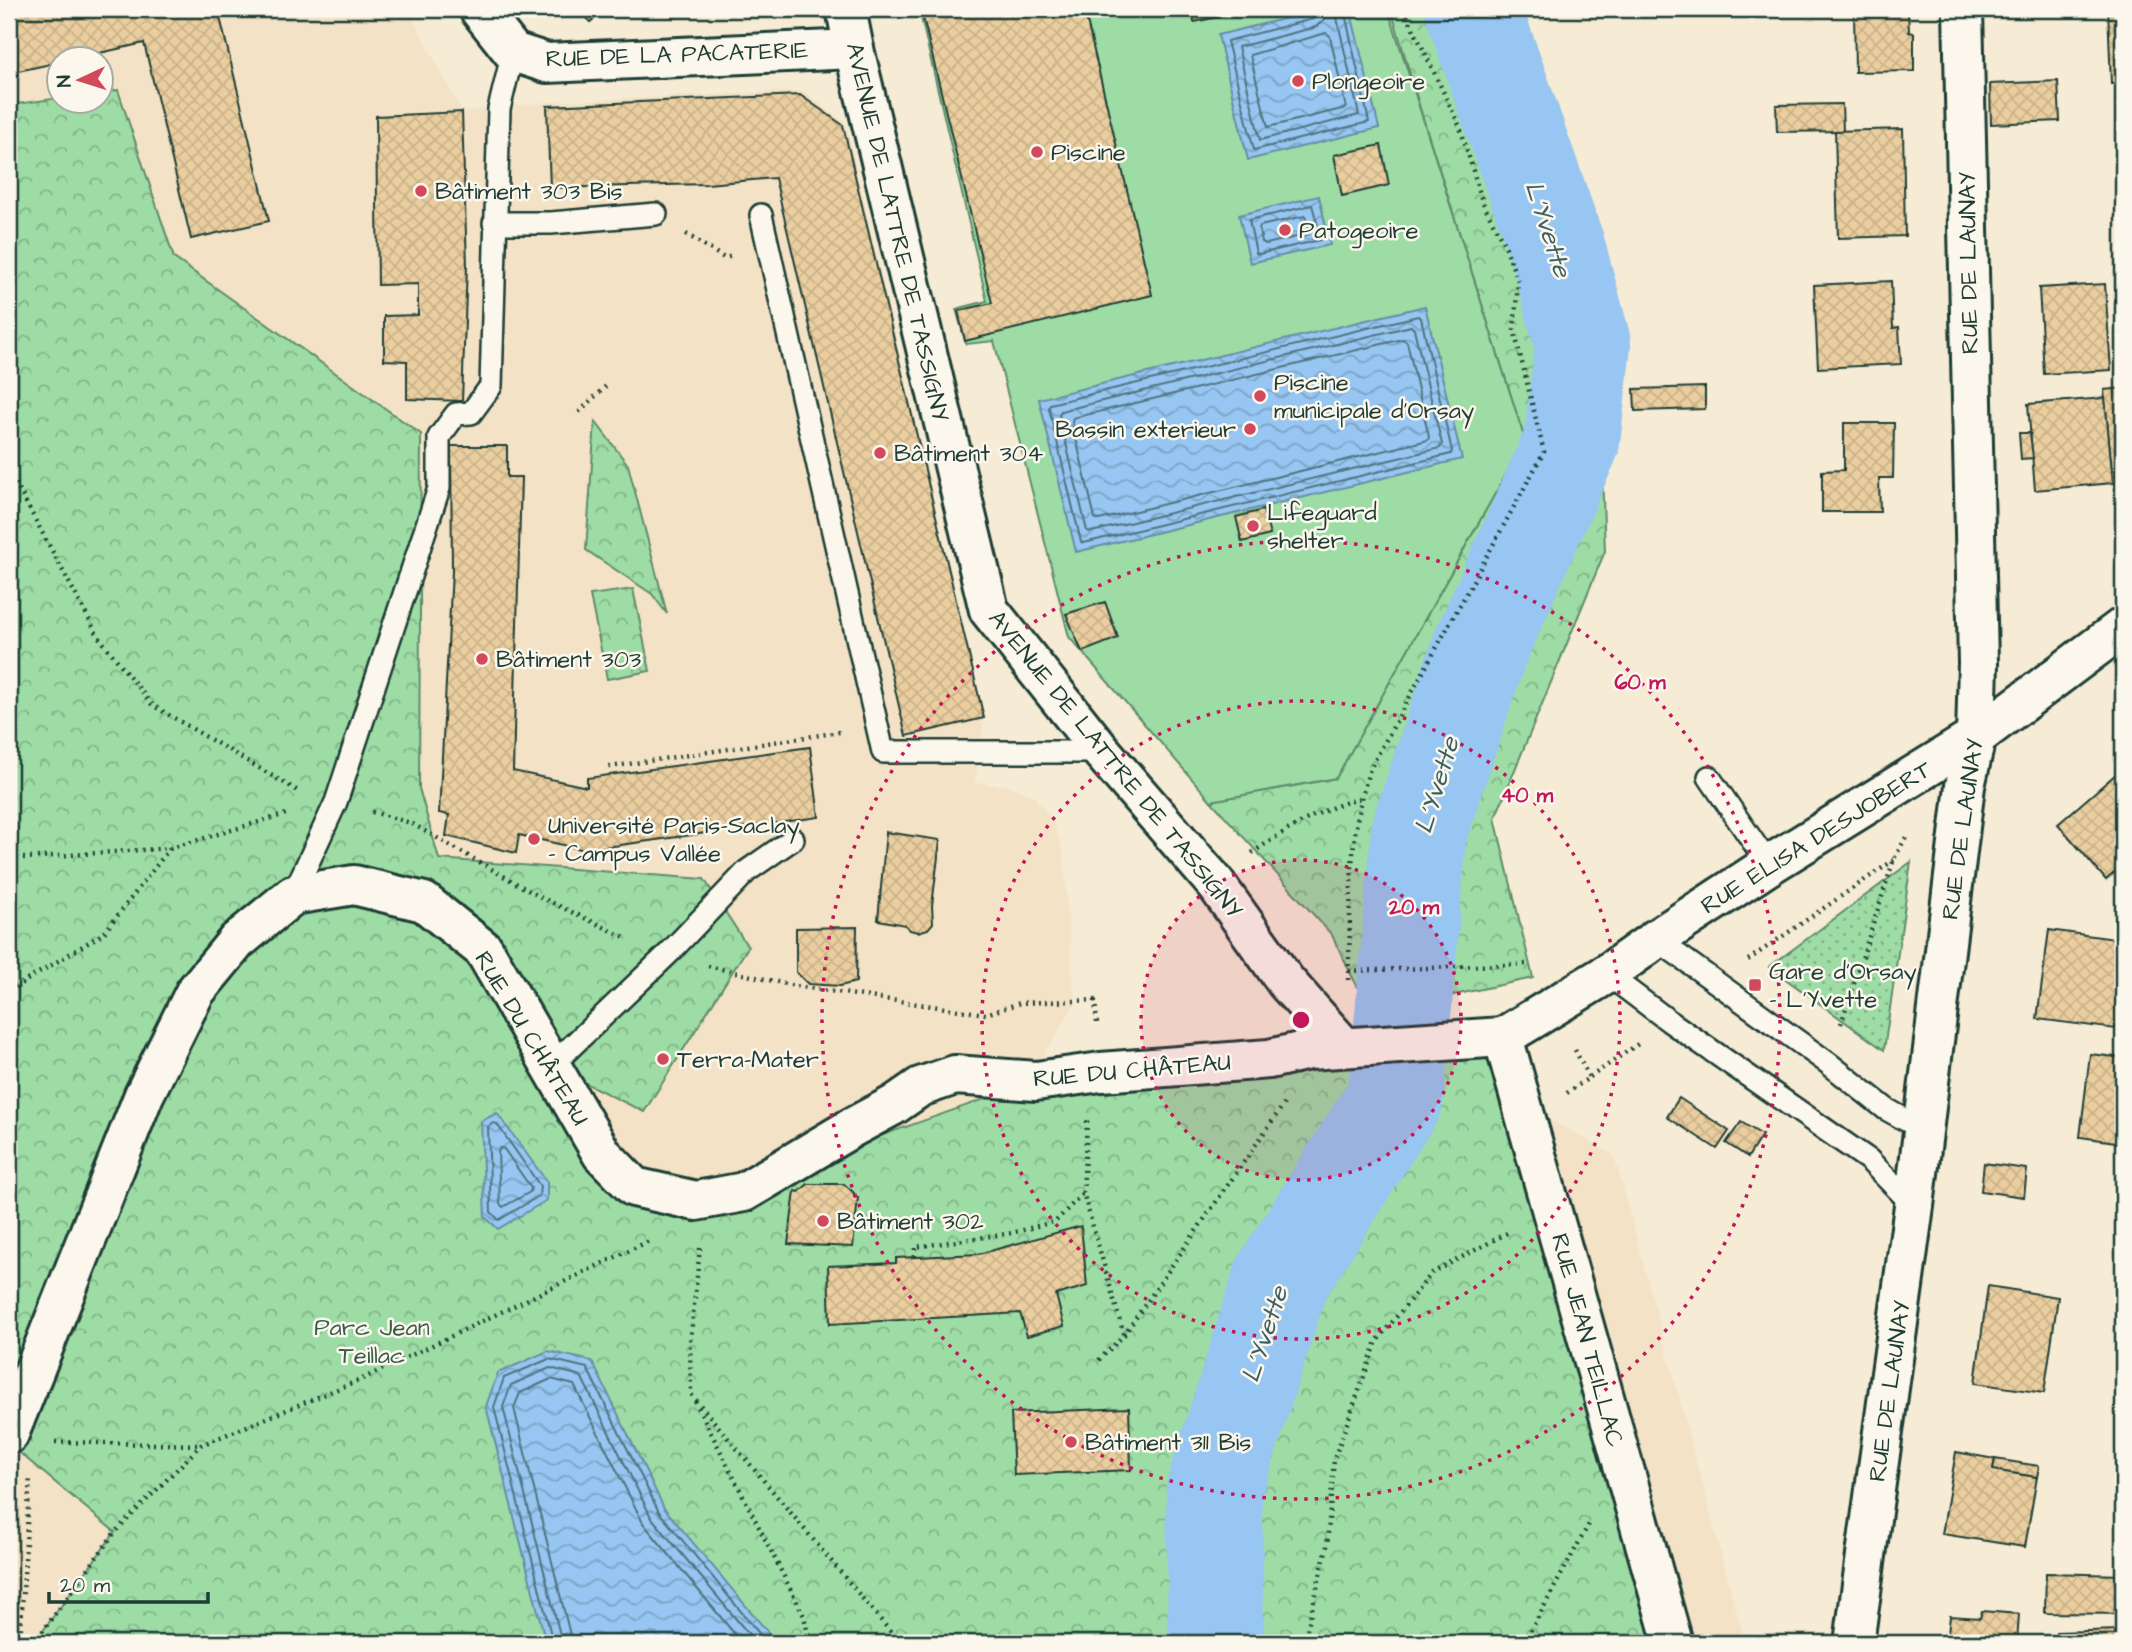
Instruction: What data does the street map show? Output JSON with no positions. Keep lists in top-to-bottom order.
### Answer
{
  "streets": {
    "street": [
      "RUE DE LA PACATERIE",
      "AVENUE DE LATTRE DE TASSIGNY",
      "RUE DE LAUNAY",
      "RUE ELISA DESJOBERT",
      "RUE DU CHÂTEAU",
      "RUE JEAN TEILLAC"
    ]
  },
  "crossings": [
    ["RUE DE LA PACATERIE", "AVENUE DE LATTRE DE TASSIGNY"],
    ["AVENUE DE LATTRE DE TASSIGNY", "RUE DU CHÂTEAU"],
    ["RUE DE LAUNAY", "RUE ELISA DESJOBERT"],
    ["RUE ELISA DESJOBERT", "RUE JEAN TEILLAC"]
  ],
  "water": ["L'Yvette"],
  "parks": ["Parc Jean Teillac"],
  "places": {
    "other": [
      "Plongeoire",
      "Piscine",
      "Bâtiment 303 Bis",
      "Patogeoire",
      "Piscine municipale d'Orsay",
      "Bassin exterieur",
      "Bâtiment 304",
      "Lifeguard shelter",
      "Bâtiment 303",
      "Université Paris-Saclay - Campus Vallée",
      "Terra-Mater",
      "Bâtiment 302",
      "Bâtiment 311 Bis"
    ],
    "transit": ["Gare d'Orsay - L'Yvette"]
  },
  "scale_bar": "20 m",
  "north": "left",
  "rings": ["60 m", "40 m", "20 m"]
}
